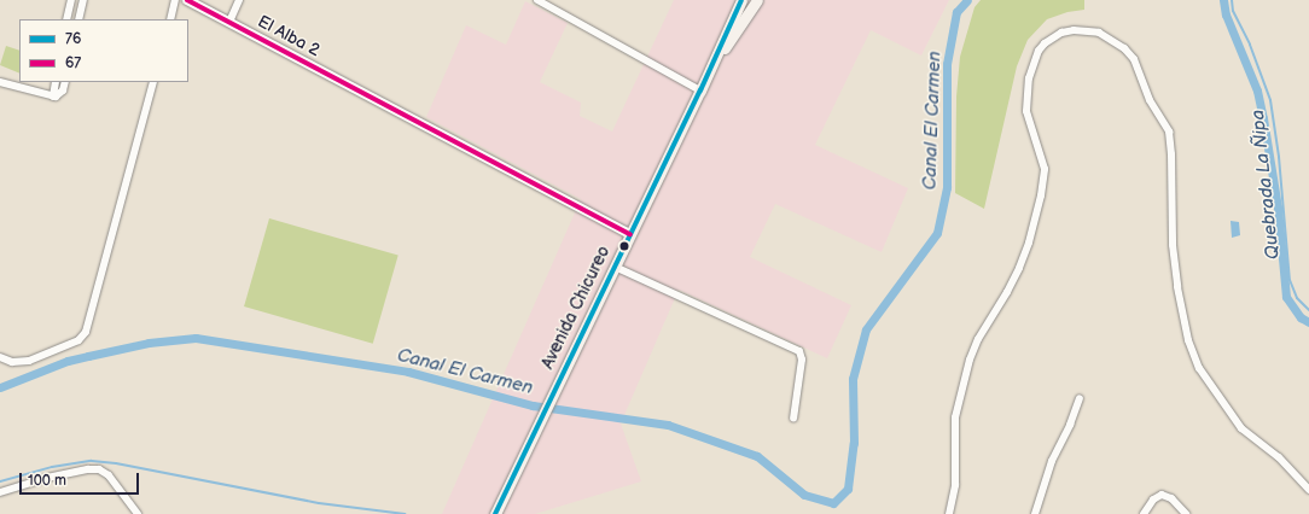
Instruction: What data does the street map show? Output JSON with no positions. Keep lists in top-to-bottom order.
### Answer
{
  "streets": {
    "main road": ["Avenida Chicureo"],
    "street": ["El Alba 2"]
  },
  "crossings": [
    ["El Alba 2", "Avenida Chicureo"]
  ],
  "water": ["Canal El Carmen", "Quebrada La Ñipa"],
  "lines": ["transit line 76", "transit line 67"],
  "legend": ["76", "67"],
  "scale_bar": "100 m"
}
